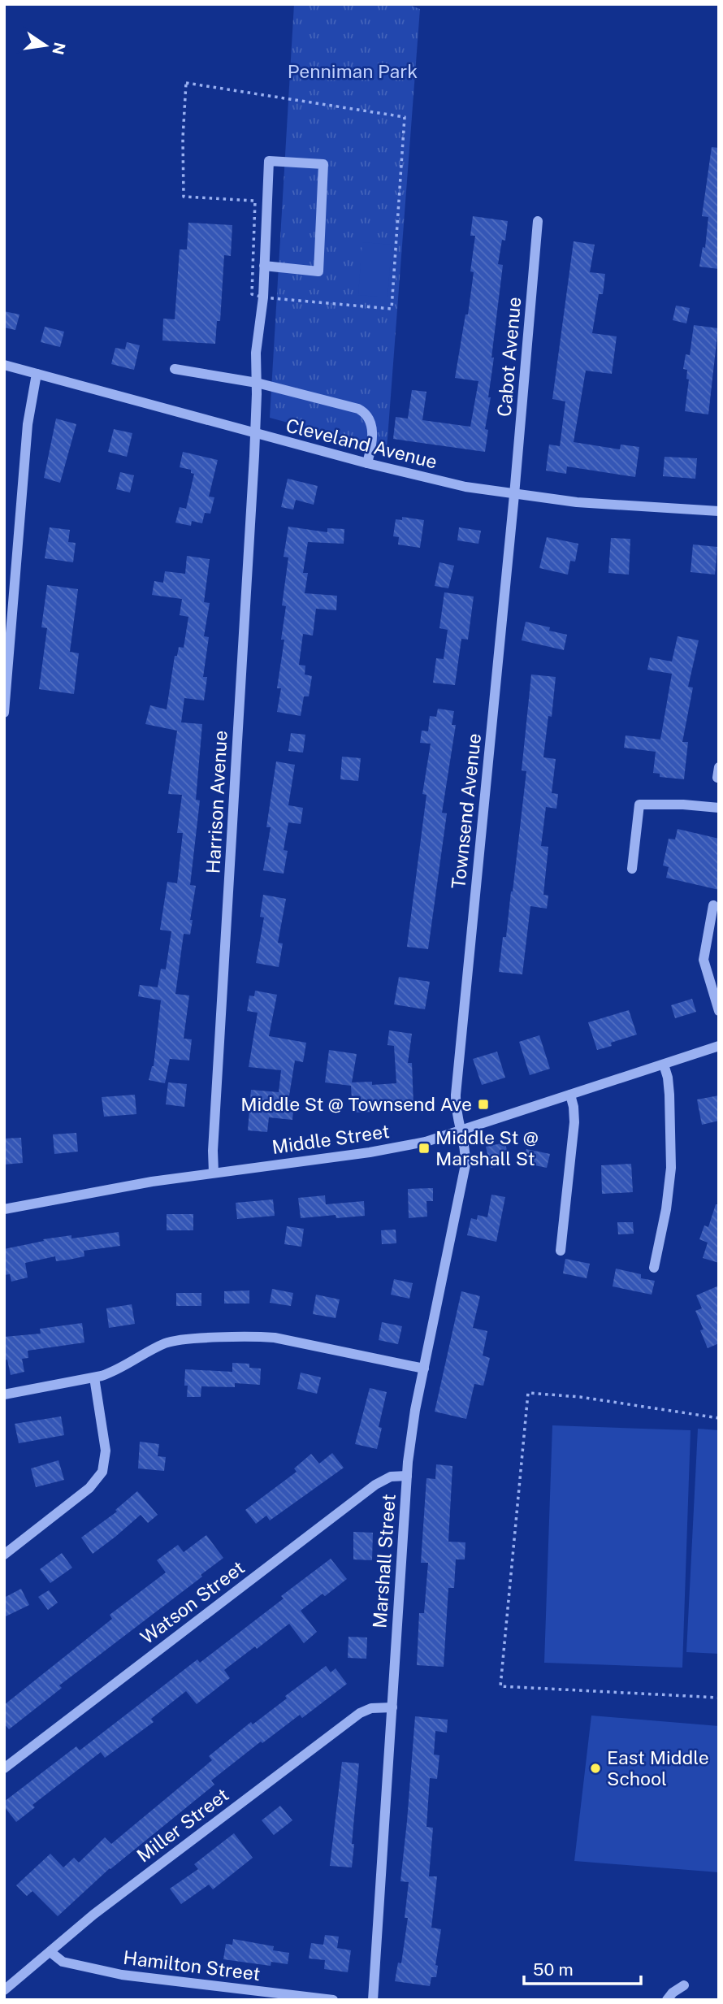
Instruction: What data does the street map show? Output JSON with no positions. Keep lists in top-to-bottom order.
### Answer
{
  "streets": {
    "street": [
      "Cabot Avenue",
      "Cleveland Avenue",
      "Harrison Avenue",
      "Townsend Avenue",
      "Middle Street",
      "Marshall Street",
      "Watson Street",
      "Miller Street",
      "Hamilton Street"
    ]
  },
  "crossings": [
    ["Cabot Avenue", "Cleveland Avenue"],
    ["Cabot Avenue", "Townsend Avenue"],
    ["Cleveland Avenue", "Harrison Avenue"],
    ["Cleveland Avenue", "Townsend Avenue"],
    ["Harrison Avenue", "Middle Street"],
    ["Townsend Avenue", "Middle Street"],
    ["Townsend Avenue", "Marshall Street"],
    ["Middle Street", "Marshall Street"],
    ["Marshall Street", "Watson Street"],
    ["Marshall Street", "Miller Street"],
    ["Miller Street", "Hamilton Street"]
  ],
  "parks": ["Penniman Park"],
  "places": {
    "transit": ["Middle St @ Townsend Ave", "Middle St @ Marshall St"],
    "other": ["East Middle School"]
  },
  "scale_bar": "50 m",
  "north": "right"
}
